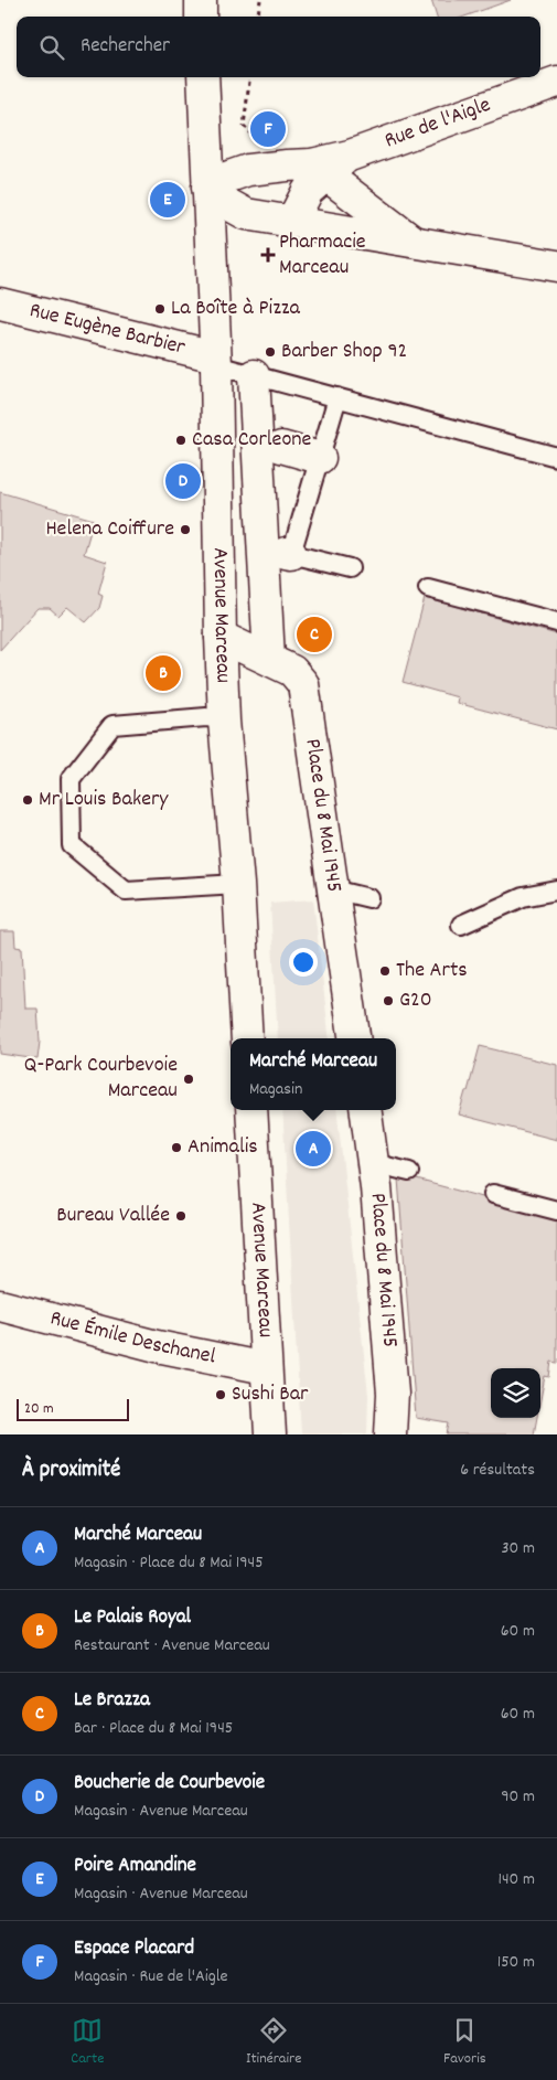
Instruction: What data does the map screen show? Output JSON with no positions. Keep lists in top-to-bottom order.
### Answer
{
  "streets": {
    "street": [
      "Rue de l'Aigle",
      "Rue Eugène Barbier",
      "Avenue Marceau",
      "Place du 8 Mai 1945",
      "Rue Émile Deschanel"
    ]
  },
  "crossings": [
    ["Rue de l'Aigle", "Avenue Marceau"],
    ["Rue Eugène Barbier", "Avenue Marceau"],
    ["Avenue Marceau", "Place du 8 Mai 1945"],
    ["Avenue Marceau", "Rue Émile Deschanel"]
  ],
  "places": {
    "health": ["Pharmacie Marceau"],
    "other": [
      "La Boîte à Pizza",
      "Barber Shop 92",
      "Casa Corleone",
      "Helena Coiffure",
      "Mr Louis Bakery",
      "The Arts",
      "G20",
      "Q-Park Courbevoie Marceau",
      "Animalis",
      "Bureau Vallée",
      "Sushi Bar"
    ]
  },
  "scale_bar": "20 m",
  "page": {
    "search": "Rechercher",
    "pins": [
      "F",
      "E",
      "D",
      "C",
      "B",
      "A"
    ],
    "popup": ["Marché Marceau", "Magasin"],
    "scale": "20 m",
    "heading": ["À proximité", "6 résultats"],
    "list": [
      {
        "mark": "A",
        "name": "Marché Marceau",
        "note": "Magasin · Place du 8 Mai 1945",
        "value": "30 m"
      },
      {
        "mark": "B",
        "name": "Le Palais Royal",
        "note": "Restaurant · Avenue Marceau",
        "value": "60 m"
      },
      {
        "mark": "C",
        "name": "Le Brazza",
        "note": "Bar · Place du 8 Mai 1945",
        "value": "60 m"
      },
      {
        "mark": "D",
        "name": "Boucherie de Courbevoie",
        "note": "Magasin · Avenue Marceau",
        "value": "90 m"
      },
      {
        "mark": "E",
        "name": "Poire Amandine",
        "note": "Magasin · Avenue Marceau",
        "value": "140 m"
      },
      {
        "mark": "F",
        "name": "Espace Placard",
        "note": "Magasin · Rue de l'Aigle",
        "value": "150 m"
      }
    ],
    "nav": ["Carte", "Itinéraire", "Favoris"]
  }
}
